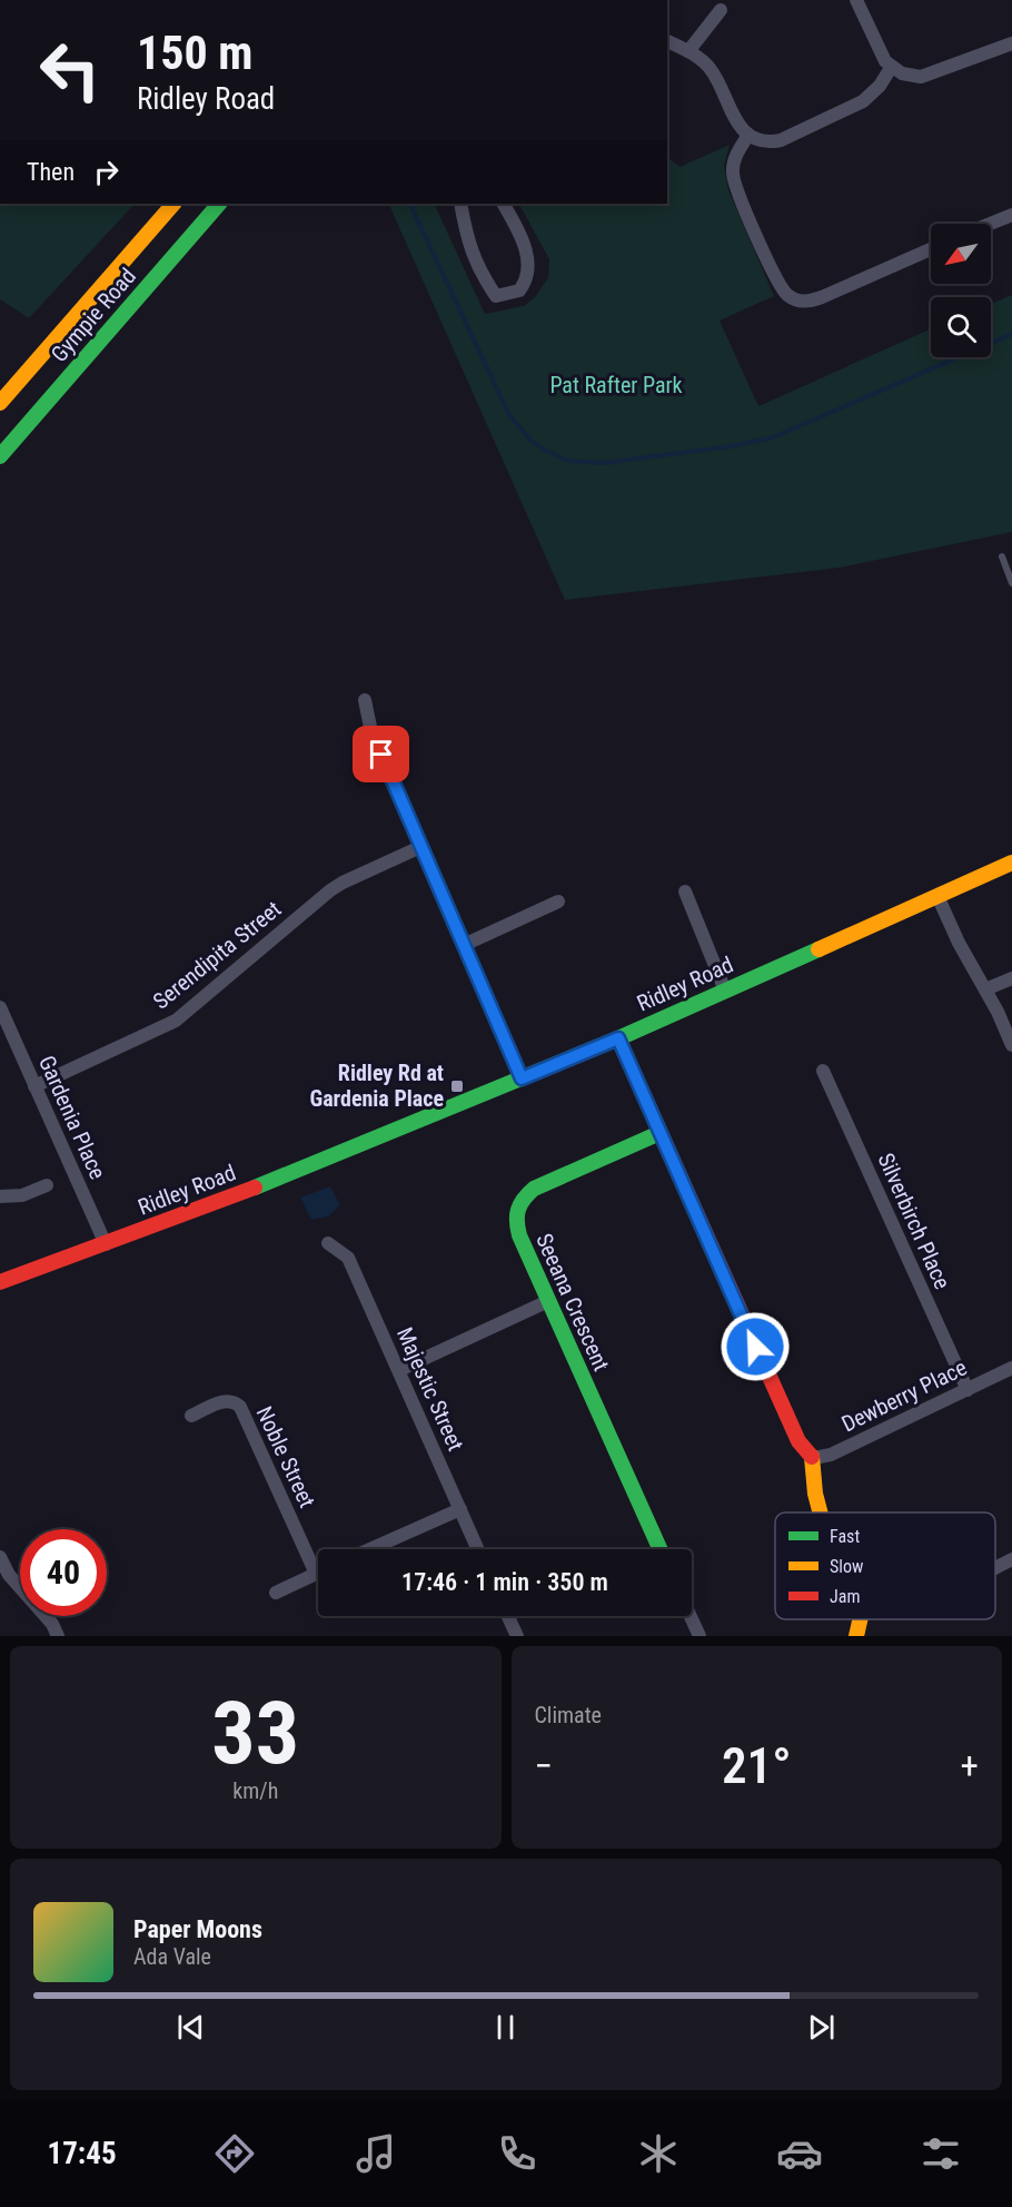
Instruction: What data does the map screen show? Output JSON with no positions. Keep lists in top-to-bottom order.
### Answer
{
  "streets": {
    "main road": ["Gympie Road", "Ridley Road", "Seeana Crescent"],
    "street": [
      "Serendipita Street",
      "Gardenia Place",
      "Silverbirch Place",
      "Majestic Street",
      "Dewberry Place",
      "Noble Street"
    ]
  },
  "crossings": [
    ["Serendipita Street", "Gardenia Place"],
    ["Ridley Road", "Gardenia Place"],
    ["Silverbirch Place", "Dewberry Place"]
  ],
  "parks": ["Pat Rafter Park"],
  "places": {
    "transit": ["Ridley Rd at Gardenia Place"]
  },
  "legend": ["Fast", "Slow", "Jam"],
  "north": "bottom left",
  "page": {
    "turn": ["150 m", "Ridley Road"],
    "then": "Then",
    "limit": "40",
    "trip": "17:46 · 1 min · 350 m",
    "tile": [
      ["33", "km/h"],
      "Climate"
    ],
    "heat": ["−", "21°", "+"],
    "song": ["Paper Moons", "Ada Vale"],
    "tabs": "17:45"
  }
}
